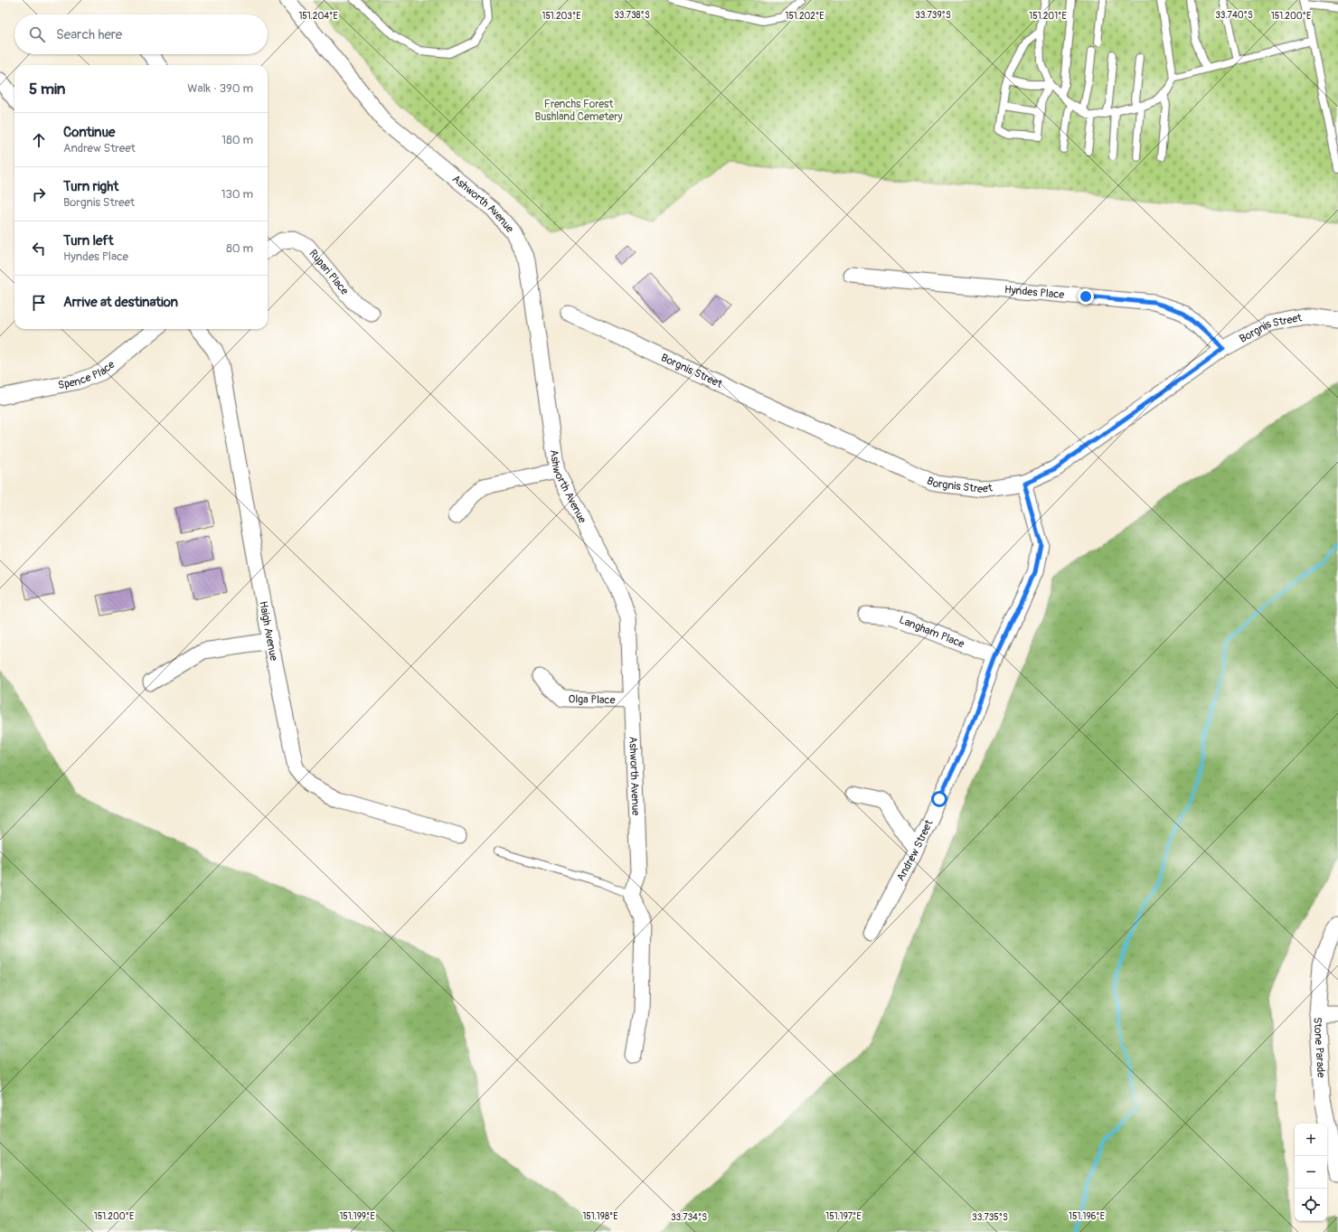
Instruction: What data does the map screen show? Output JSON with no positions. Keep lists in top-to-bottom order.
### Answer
{
  "streets": {
    "street": [
      "Ashworth Avenue",
      "Rupari Place",
      "Hyndes Place",
      "Borgnis Street",
      "Spence Place",
      "Haigh Avenue",
      "Langham Place",
      "Olga Place",
      "Andrew Street",
      "Stone Parade"
    ]
  },
  "crossings": [
    ["Ashworth Avenue", "Olga Place"],
    ["Hyndes Place", "Borgnis Street"],
    ["Borgnis Street", "Andrew Street"],
    ["Langham Place", "Andrew Street"]
  ],
  "parks": ["Frenchs Forest Bushland Cemetery"],
  "page": {
    "search": "Search here",
    "heading": ["5 min", "Walk · 390 m"],
    "list": [
      ["Continue", "Andrew Street", "180 m"],
      ["Turn right", "Borgnis Street", "130 m"],
      ["Turn left", "Hyndes Place", "80 m"],
      "Arrive at destination"
    ],
    "map_buttons": ["+", "−"]
  },
  "coordinates": [
    "33.738°S",
    "33.739°S",
    "33.740°S",
    "151.201°E",
    "151.200°E",
    "151.204°E",
    "151.203°E",
    "151.202°E",
    "151.199°E",
    "151.198°E",
    "151.197°E",
    "151.196°E",
    "33.734°S",
    "33.735°S"
  ]
}
